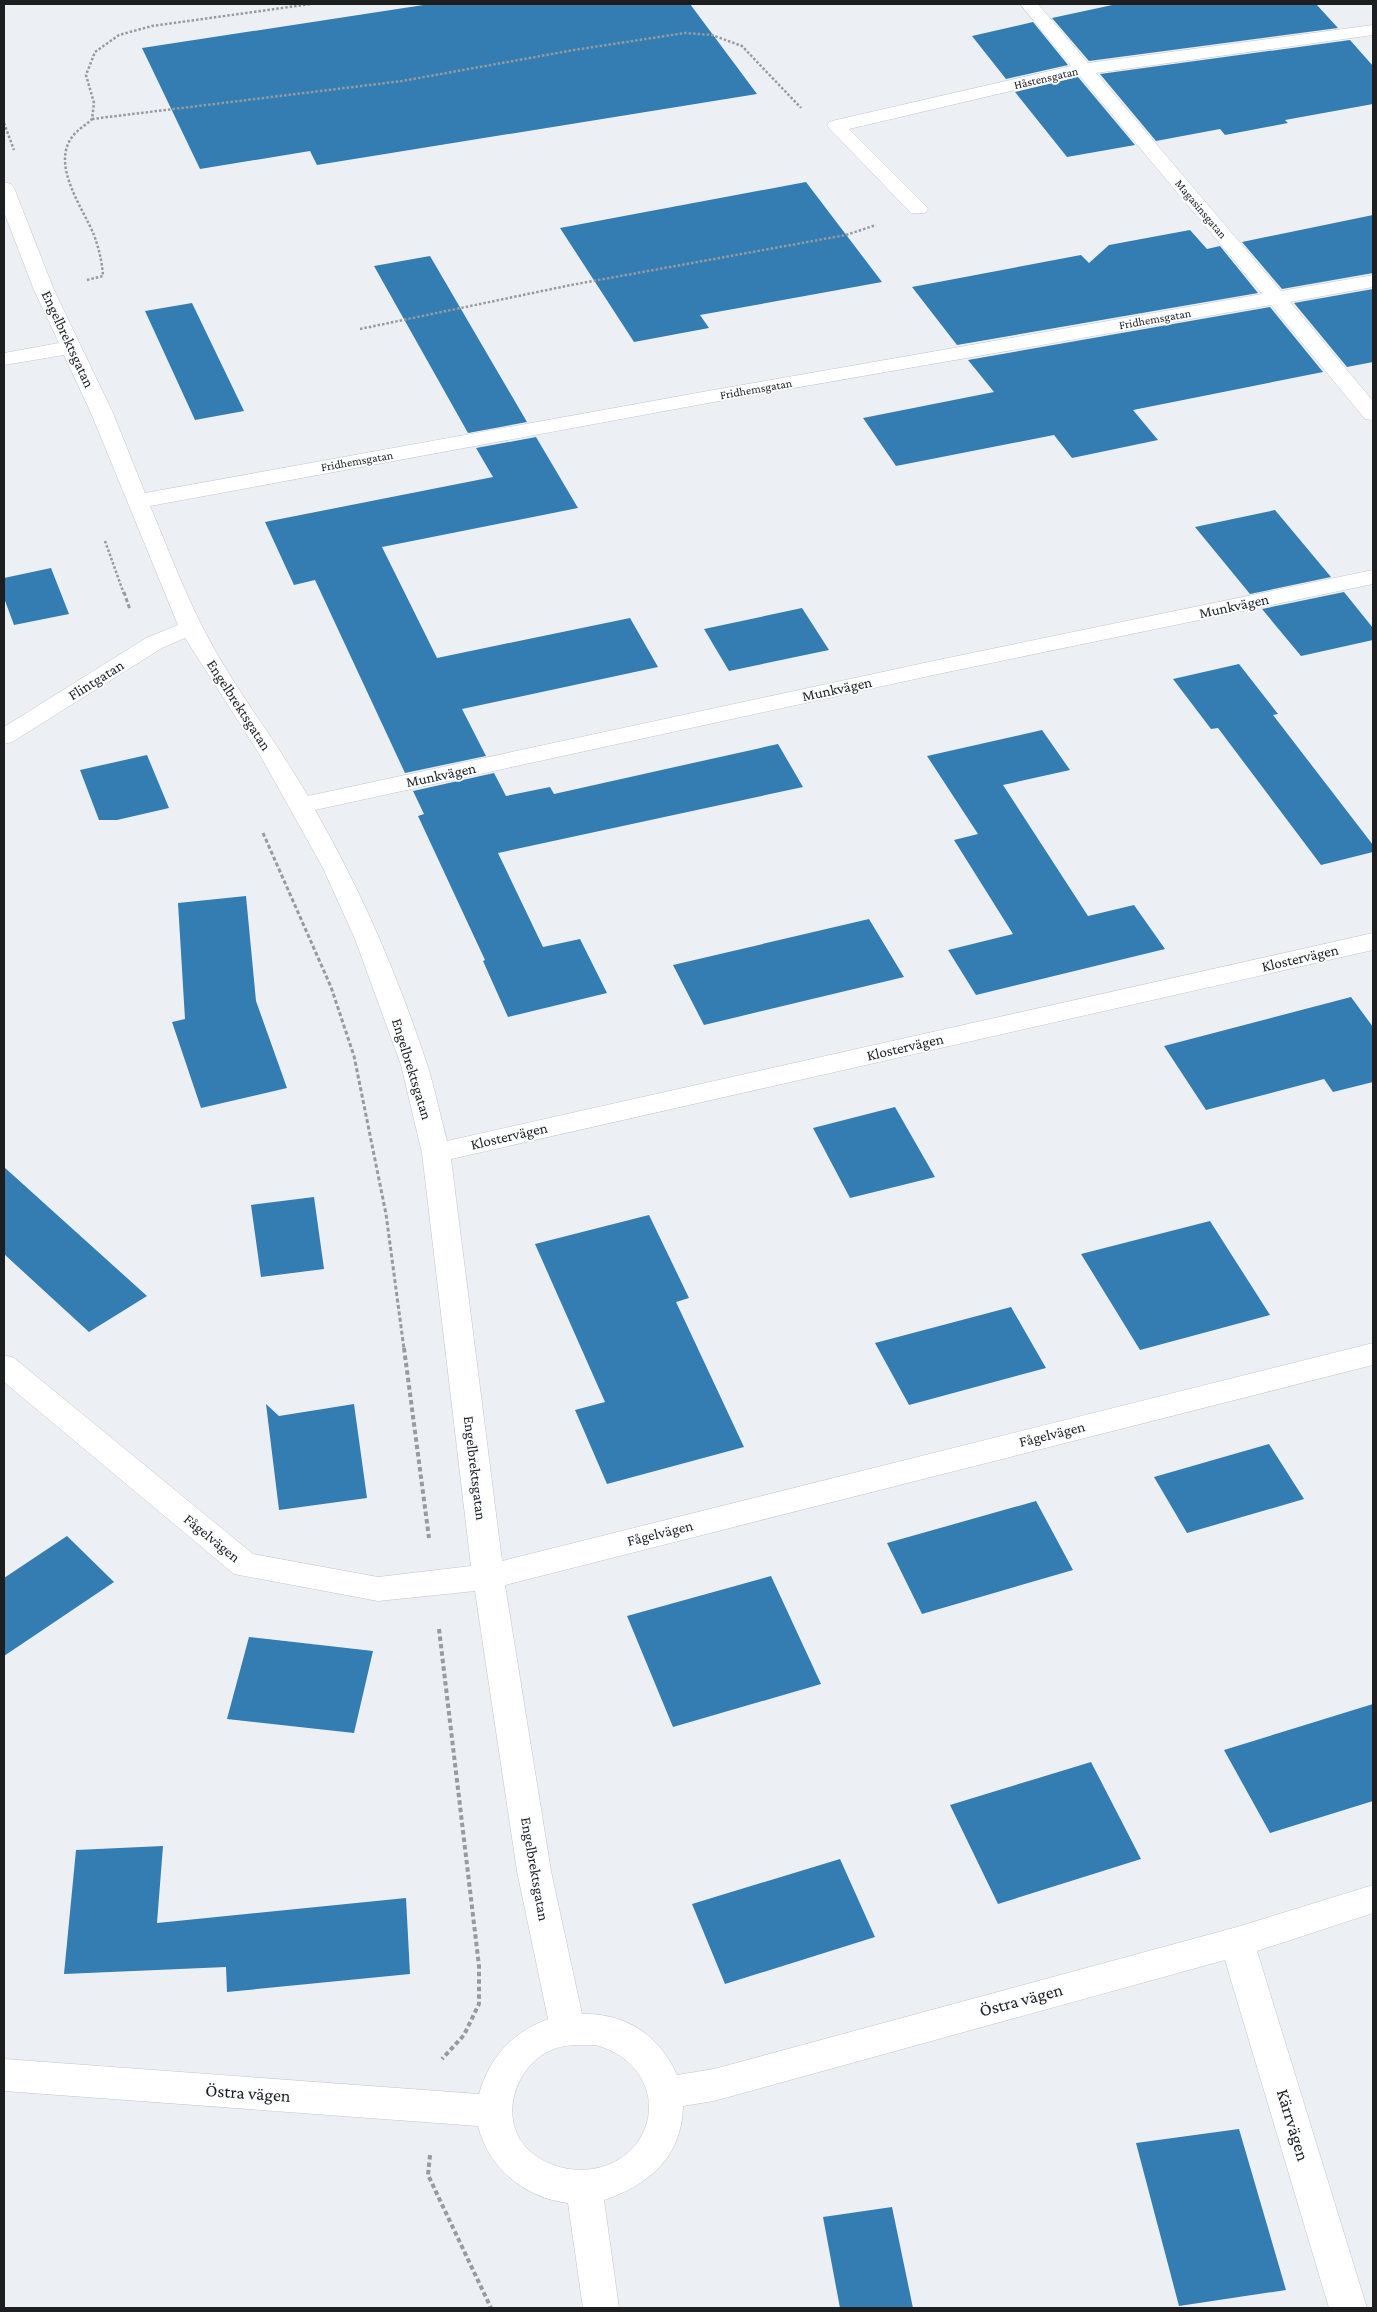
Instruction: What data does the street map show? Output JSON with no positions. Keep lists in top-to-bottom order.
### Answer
{
  "streets": {
    "street": [
      "Håstensgatan",
      "Magasinsgatan",
      "Fridhemsgatan",
      "Engelbrektsgatan",
      "Munkvägen",
      "Flintgatan",
      "Klostervägen",
      "Fågelvägen",
      "Östra vägen",
      "Kärrvägen"
    ]
  },
  "crossings": [
    ["Håstensgatan", "Magasinsgatan"],
    ["Magasinsgatan", "Fridhemsgatan"],
    ["Fridhemsgatan", "Engelbrektsgatan"],
    ["Engelbrektsgatan", "Munkvägen"],
    ["Engelbrektsgatan", "Flintgatan"],
    ["Engelbrektsgatan", "Klostervägen"],
    ["Engelbrektsgatan", "Fågelvägen"],
    ["Engelbrektsgatan", "Östra vägen"],
    ["Östra vägen", "Kärrvägen"]
  ]
}
